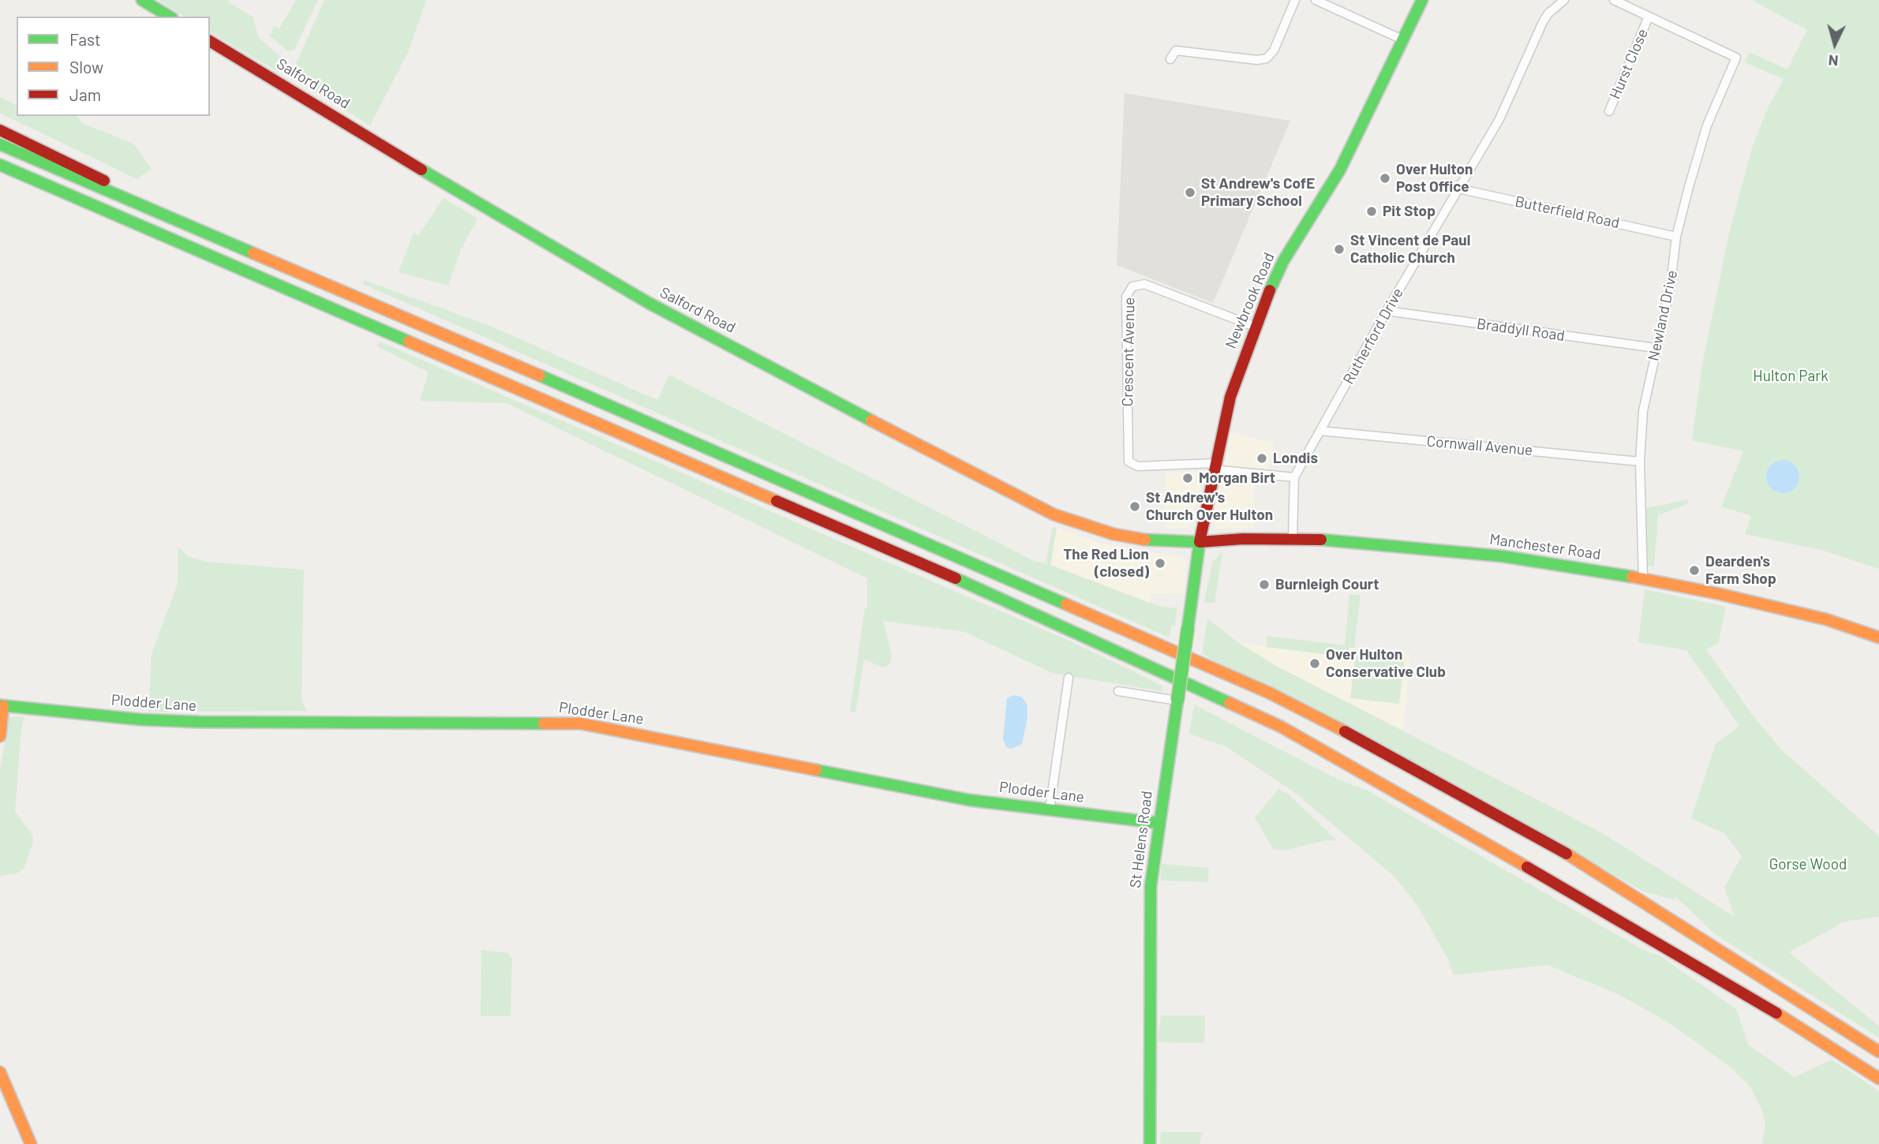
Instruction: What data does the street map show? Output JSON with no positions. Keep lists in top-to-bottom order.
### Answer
{
  "streets": {
    "main road": [
      "Salford Road",
      "Newbrook Road",
      "Manchester Road",
      "Plodder Lane",
      "St Helens Road"
    ],
    "street": [
      "Hurst Close",
      "Butterfield Road",
      "Newland Drive",
      "Braddyll Road",
      "Rutherford Drive",
      "Crescent Avenue",
      "Cornwall Avenue"
    ]
  },
  "crossings": [
    ["Hurst Close", "Newland Drive"],
    ["Salford Road", "Newbrook Road"],
    ["Salford Road", "Manchester Road"],
    ["Salford Road", "St Helens Road"],
    ["Butterfield Road", "Newland Drive"],
    ["Butterfield Road", "Rutherford Drive"],
    ["Newbrook Road", "Crescent Avenue"],
    ["Newbrook Road", "Manchester Road"],
    ["Newbrook Road", "St Helens Road"],
    ["Newland Drive", "Braddyll Road"],
    ["Newland Drive", "Cornwall Avenue"],
    ["Newland Drive", "Manchester Road"],
    ["Braddyll Road", "Rutherford Drive"],
    ["Rutherford Drive", "Cornwall Avenue"],
    ["Rutherford Drive", "Manchester Road"],
    ["Manchester Road", "St Helens Road"],
    ["Plodder Lane", "St Helens Road"]
  ],
  "parks": ["Hulton Park", "Gorse Wood"],
  "places": [
    "Over Hulton Post Office",
    "St Andrew's CofE Primary School",
    "Pit Stop",
    "St Vincent de Paul Catholic Church",
    "Londis",
    "Morgan Birt",
    "St Andrew's Church Over Hulton",
    "The Red Lion (closed)",
    "Dearden's Farm Shop",
    "Burnleigh Court",
    "Over Hulton Conservative Club"
  ],
  "legend": ["Fast", "Slow", "Jam"],
  "north": "bottom"
}
